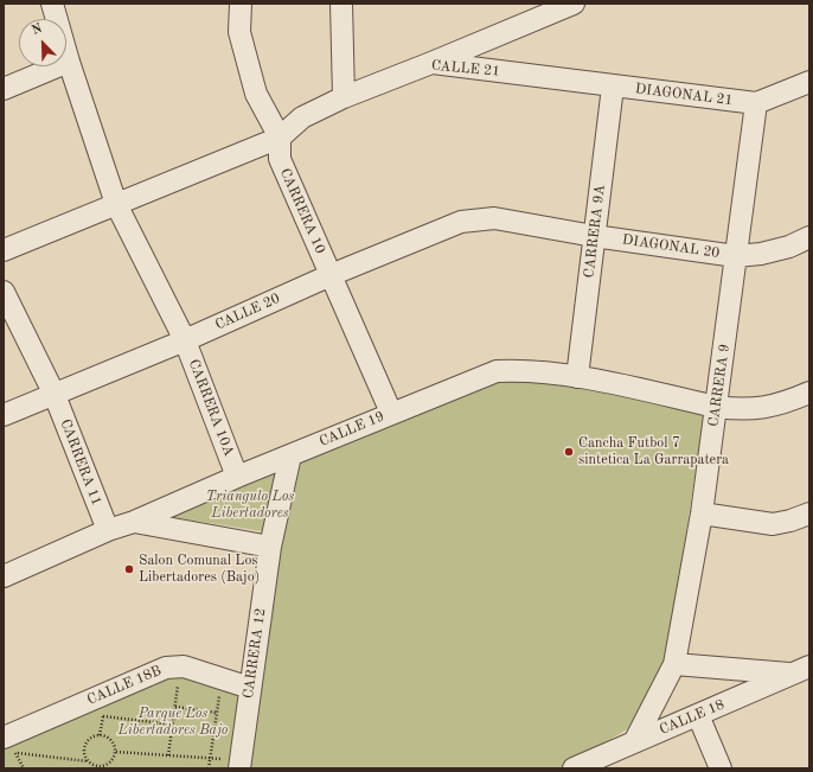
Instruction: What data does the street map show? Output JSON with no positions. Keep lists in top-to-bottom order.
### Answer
{
  "streets": {
    "street": [
      "CALLE 21",
      "DIAGONAL 21",
      "CARRERA 10",
      "CARRERA 9A",
      "DIAGONAL 20",
      "CALLE 20",
      "CARRERA 9",
      "CARRERA 10A",
      "CALLE 19",
      "CARRERA 11",
      "CARRERA 12",
      "CALLE 18B",
      "CALLE 18"
    ]
  },
  "crossings": [
    ["CALLE 21", "DIAGONAL 21"],
    ["CALLE 21", "CARRERA 10"],
    ["CALLE 21", "CARRERA 9A"],
    ["CALLE 21", "CARRERA 10A"],
    ["DIAGONAL 21", "CARRERA 9A"],
    ["DIAGONAL 21", "CARRERA 9"],
    ["CARRERA 10", "CALLE 20"],
    ["CARRERA 10", "CALLE 19"],
    ["CARRERA 9A", "DIAGONAL 20"],
    ["CARRERA 9A", "CALLE 19"],
    ["DIAGONAL 20", "CALLE 20"],
    ["DIAGONAL 20", "CARRERA 9"],
    ["CALLE 20", "CARRERA 10A"],
    ["CALLE 20", "CARRERA 11"],
    ["CARRERA 9", "CALLE 19"],
    ["CARRERA 9", "CALLE 18"],
    ["CARRERA 10A", "CALLE 19"],
    ["CALLE 19", "CARRERA 11"],
    ["CALLE 19", "CARRERA 12"],
    ["CARRERA 12", "CALLE 18B"]
  ],
  "parks": ["Triangulo Los Libertadores", "Parque Los Libertadores Bajo"],
  "places": ["Cancha Futbol 7 sintetica La Garrapatera", "Salon Comunal Los Libertadores (Bajo)"],
  "north": "top left"
}
